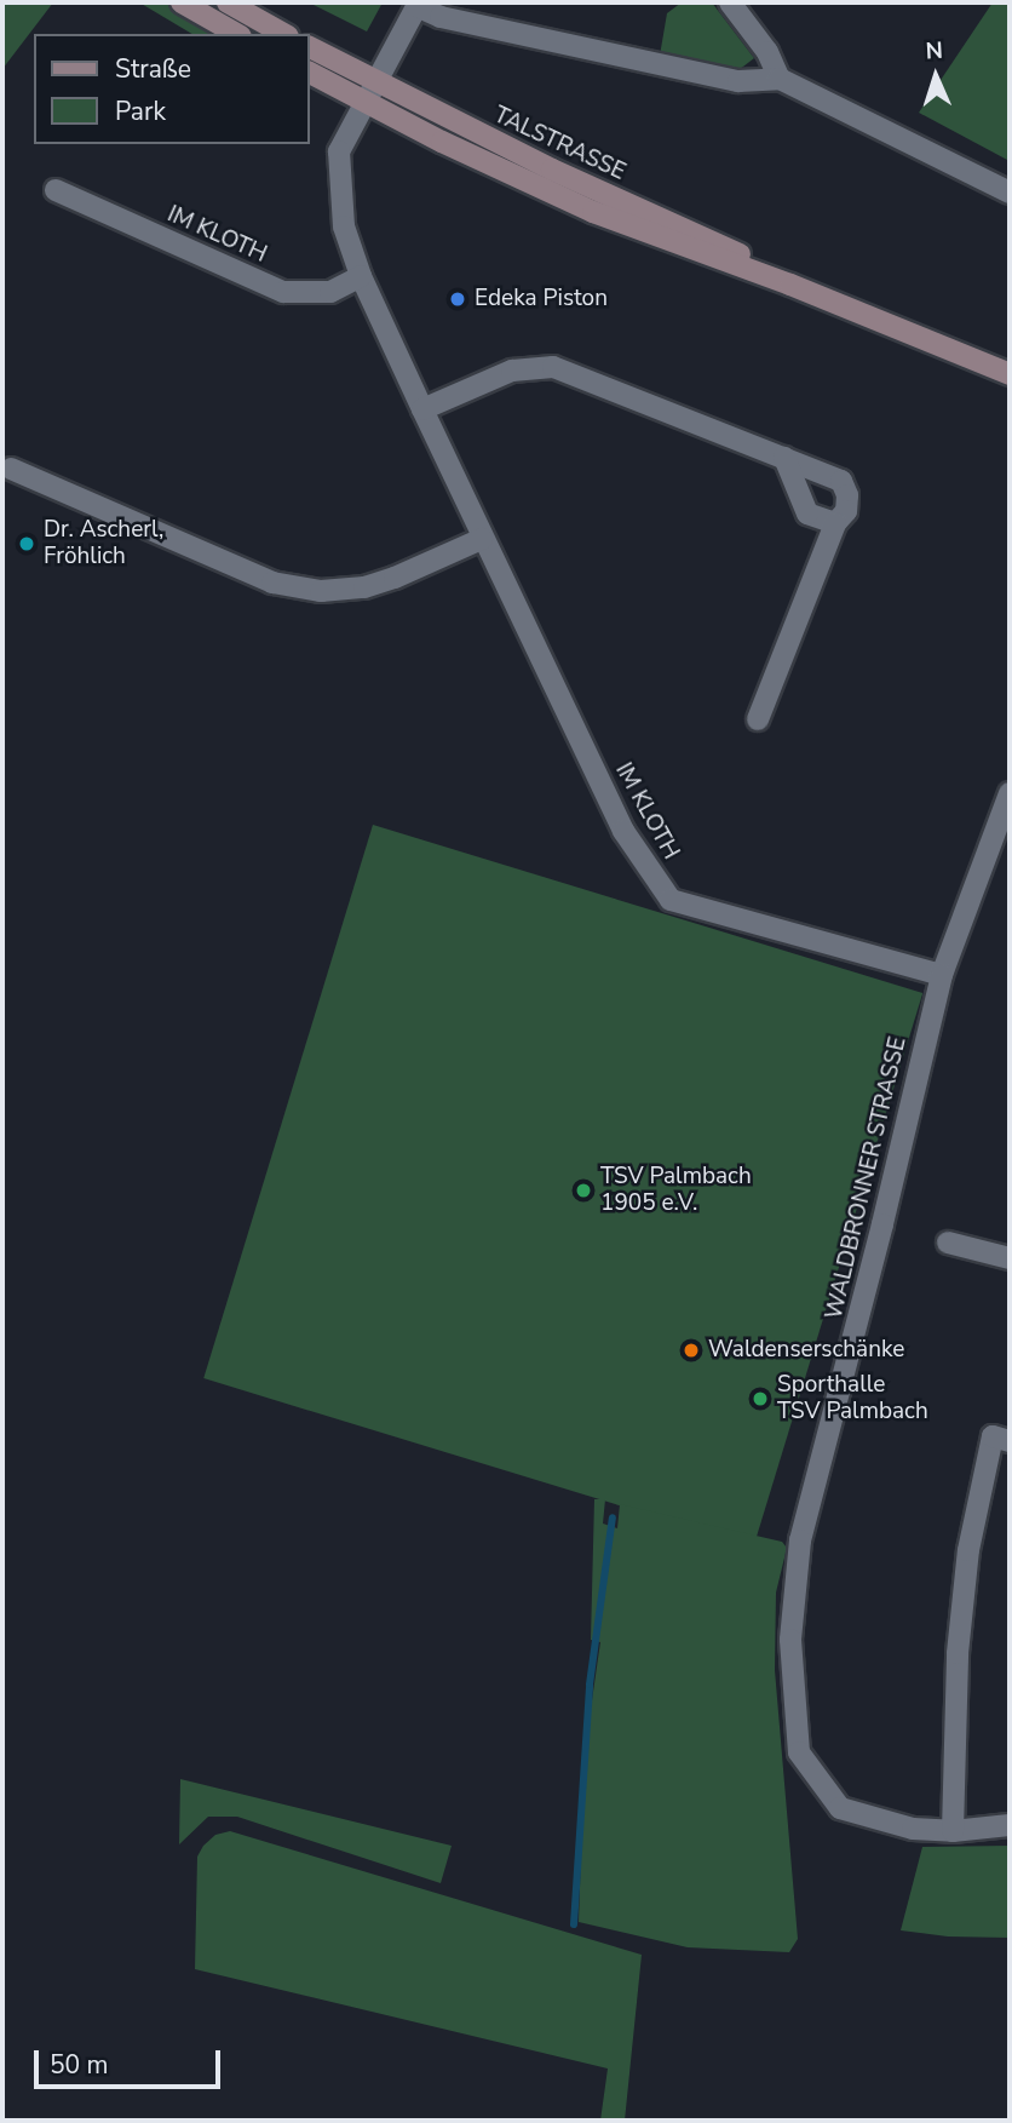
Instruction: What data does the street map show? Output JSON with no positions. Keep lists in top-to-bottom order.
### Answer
{
  "streets": {
    "main road": ["TALSTRASSE"],
    "street": ["IM KLOTH", "WALDBRONNER STRASSE"]
  },
  "crossings": [
    ["TALSTRASSE", "IM KLOTH"],
    ["IM KLOTH", "WALDBRONNER STRASSE"]
  ],
  "places": [
    "Edeka Piston",
    "Dr. Ascherl, Fröhlich",
    "TSV Palmbach 1905 e.V.",
    "Waldenserschänke",
    "Sporthalle TSV Palmbach"
  ],
  "legend": ["Straße", "Park"],
  "scale_bar": "50 m",
  "north": "top"
}
